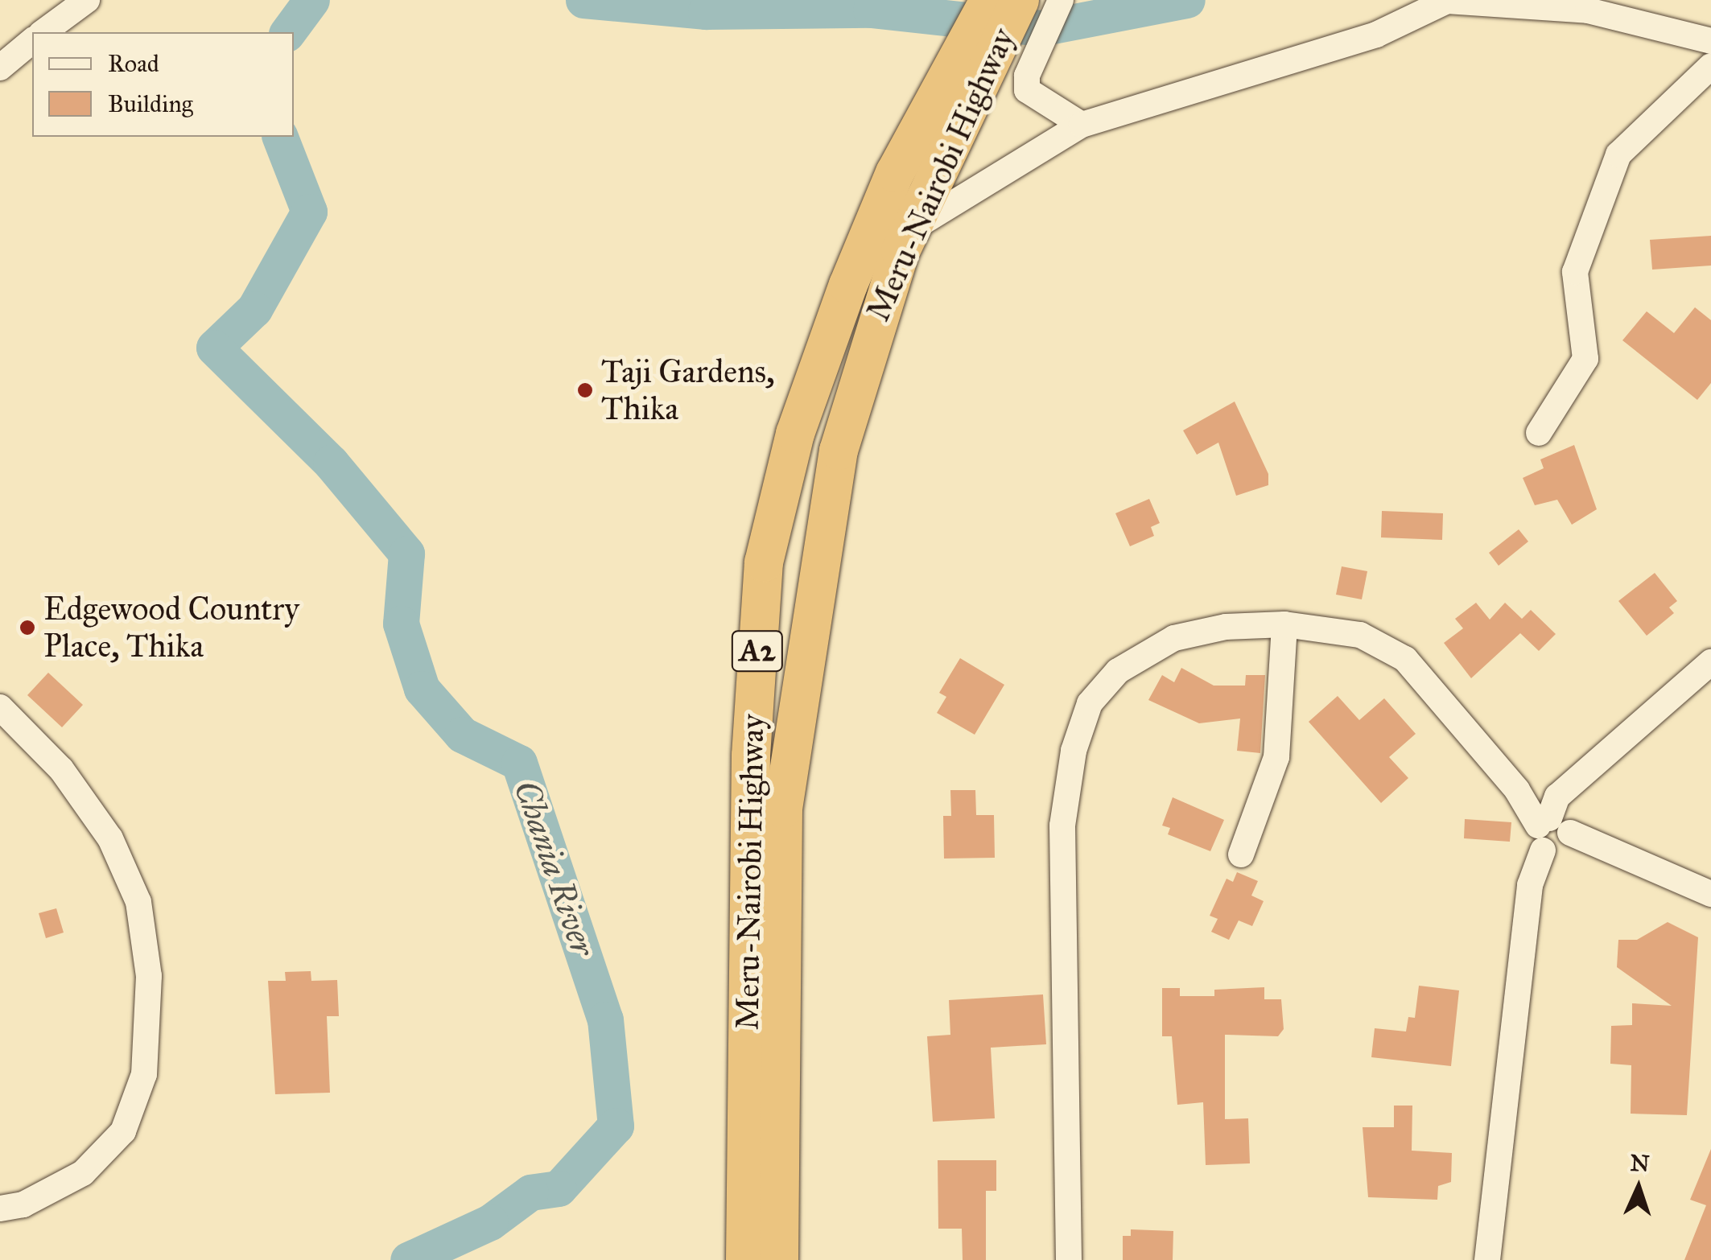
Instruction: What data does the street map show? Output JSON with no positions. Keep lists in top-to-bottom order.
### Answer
{
  "streets": {
    "highway": ["Meru-Nairobi Highway", "A2"]
  },
  "water": ["Chania River"],
  "places": ["Taji Gardens, Thika", "Edgewood Country Place, Thika"],
  "legend": ["Road", "Building"],
  "north": "top"
}
